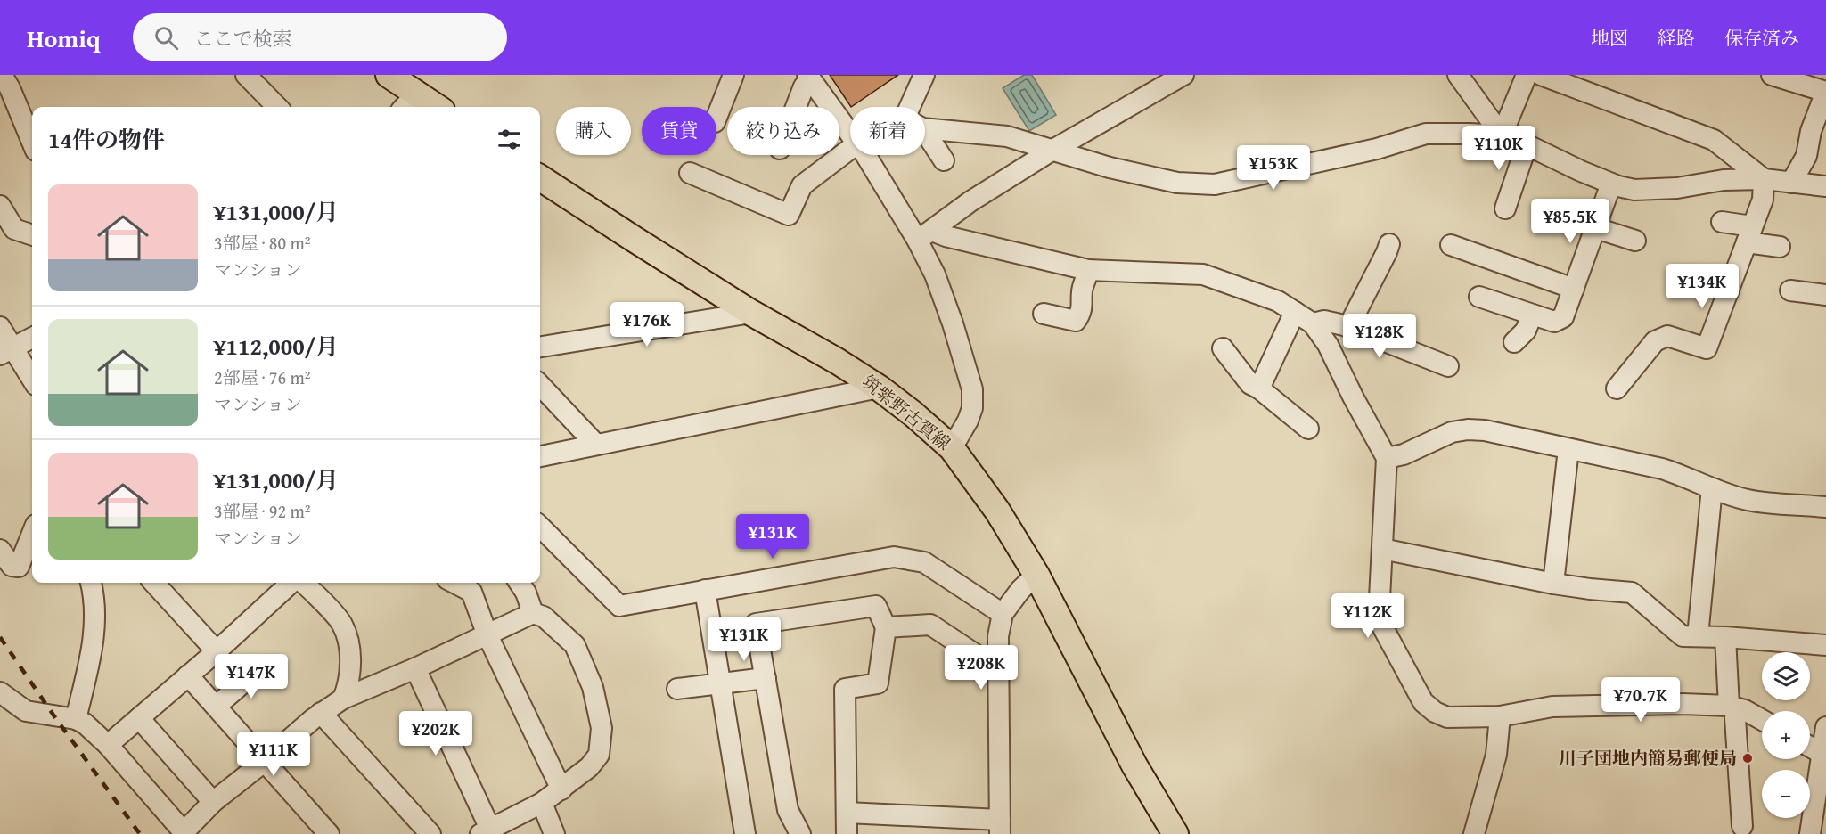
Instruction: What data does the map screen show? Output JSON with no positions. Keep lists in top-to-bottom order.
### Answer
{
  "streets": {
    "main road": ["筑紫野古賀線"]
  },
  "places": ["川子団地内簡易郵便局"],
  "page": {
    "header": "Homiq",
    "search": "ここで検索",
    "nav": ["地図", "経路", "保存済み"],
    "chip": [
      "購入",
      "賃貸",
      "絞り込み",
      "新着"
    ],
    "heading": "14件の物件",
    "price": [
      "¥110K",
      "¥153K",
      "¥85.5K",
      "¥134K",
      "¥176K",
      "¥128K",
      "¥131K",
      "¥112K",
      "¥131K",
      "¥208K",
      "¥147K",
      "¥70.7K",
      "¥202K",
      "¥111K"
    ],
    "list": [
      {
        "name": "¥131,000/月",
        "note": "3部屋 · 80 m² · マンション"
      },
      {
        "name": "¥112,000/月",
        "note": "2部屋 · 76 m² · マンション"
      },
      {
        "name": "¥131,000/月",
        "note": "3部屋 · 92 m² · マンション"
      }
    ],
    "map_buttons": ["+", "−"]
  }
}
